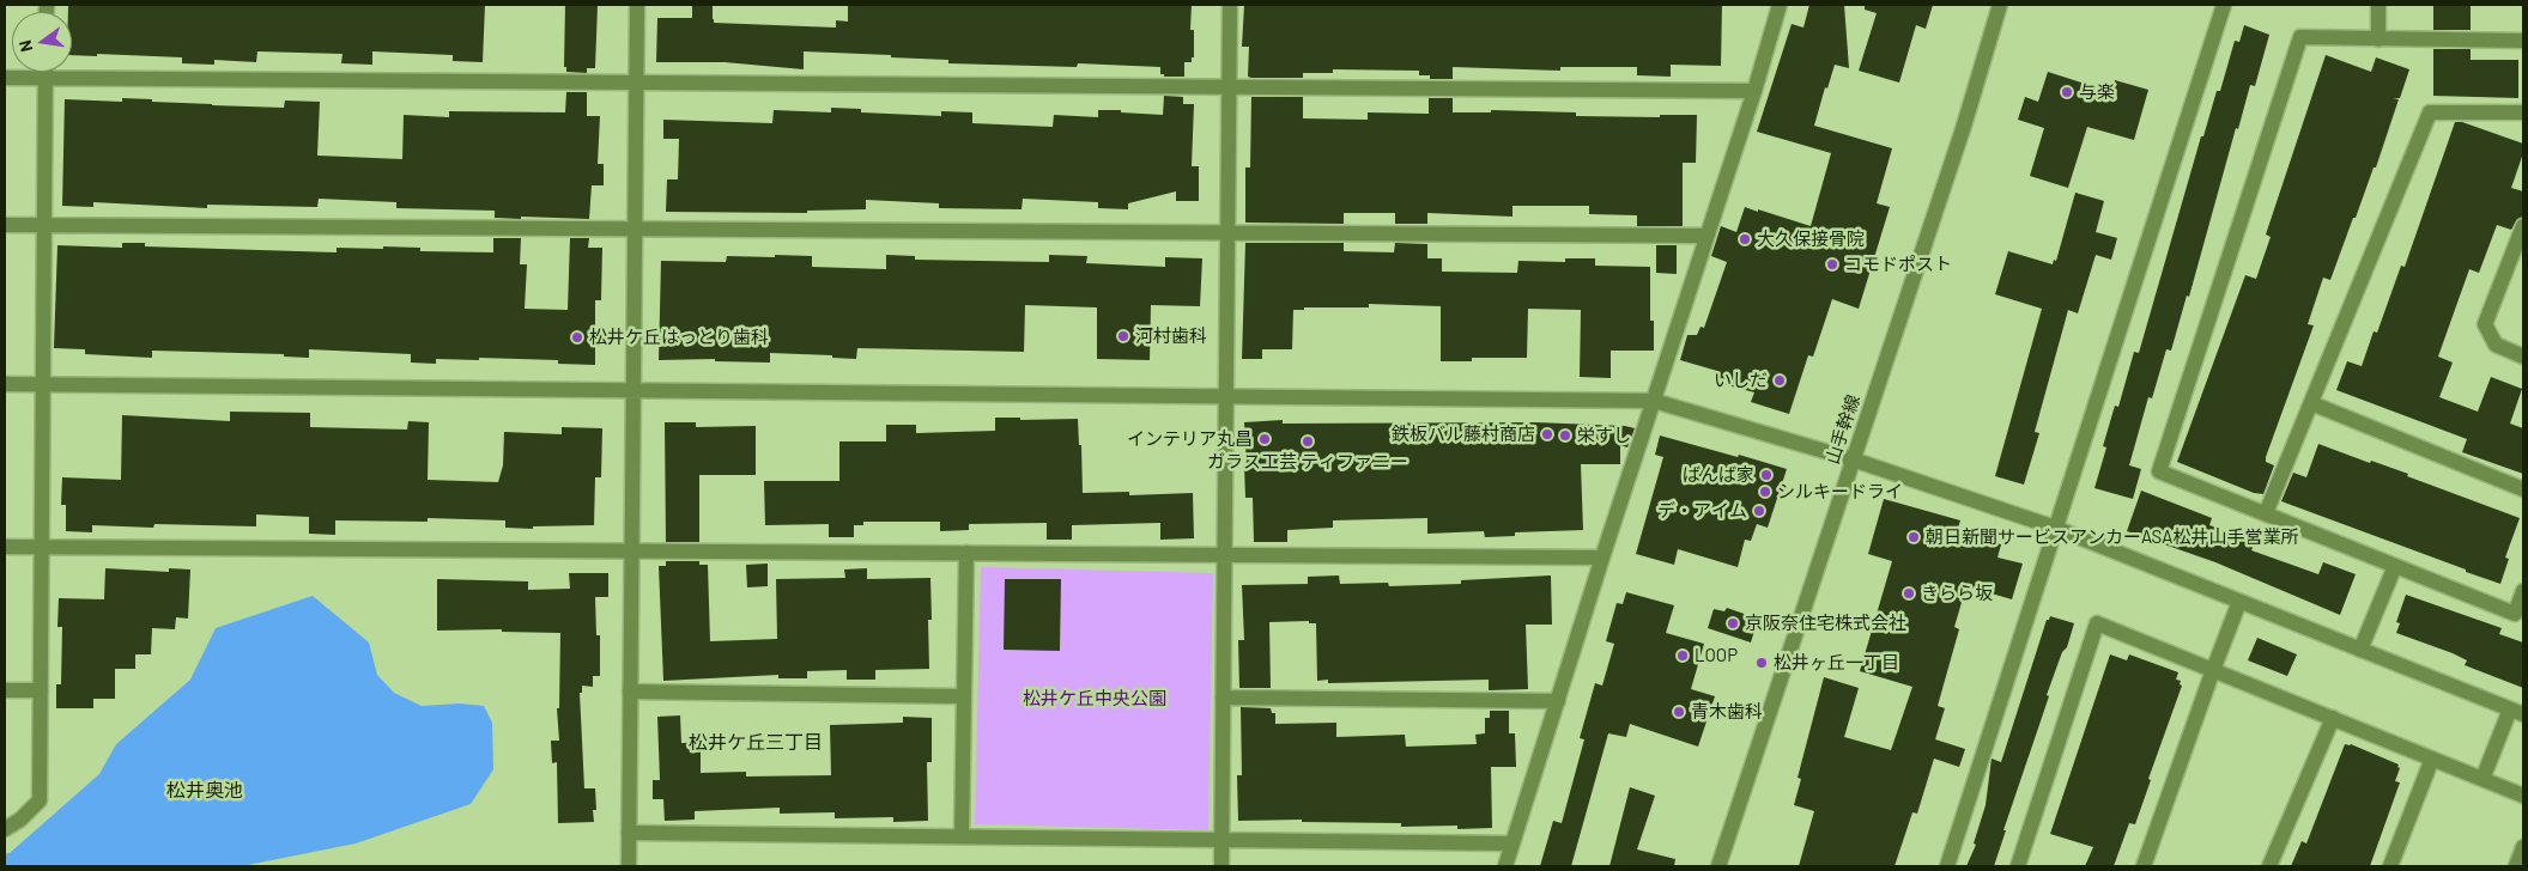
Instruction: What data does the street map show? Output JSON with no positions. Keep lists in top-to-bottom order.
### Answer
{
  "streets": {
    "street": ["山手幹線"]
  },
  "districts": ["松井ケ丘三丁目", "松井奥池"],
  "parks": ["松井ケ丘中央公園"],
  "places": [
    "与楽",
    "大久保接骨院",
    "コモドポスト",
    "河村歯科",
    "松井ケ丘はっとり歯科",
    "いしだ",
    "鉄板バル藤村商店",
    "栄すし",
    "インテリア丸昌",
    "ガラス工芸 ティファニー",
    "ばんば家",
    "シルキードライ",
    "デ・アイム",
    "朝日新聞サービスアンカーASA松井山手営業所",
    "きらら坂",
    "京阪奈住宅株式会社",
    "LOOP",
    "松井ヶ丘一丁目",
    "青木歯科"
  ],
  "north": "left"
}
